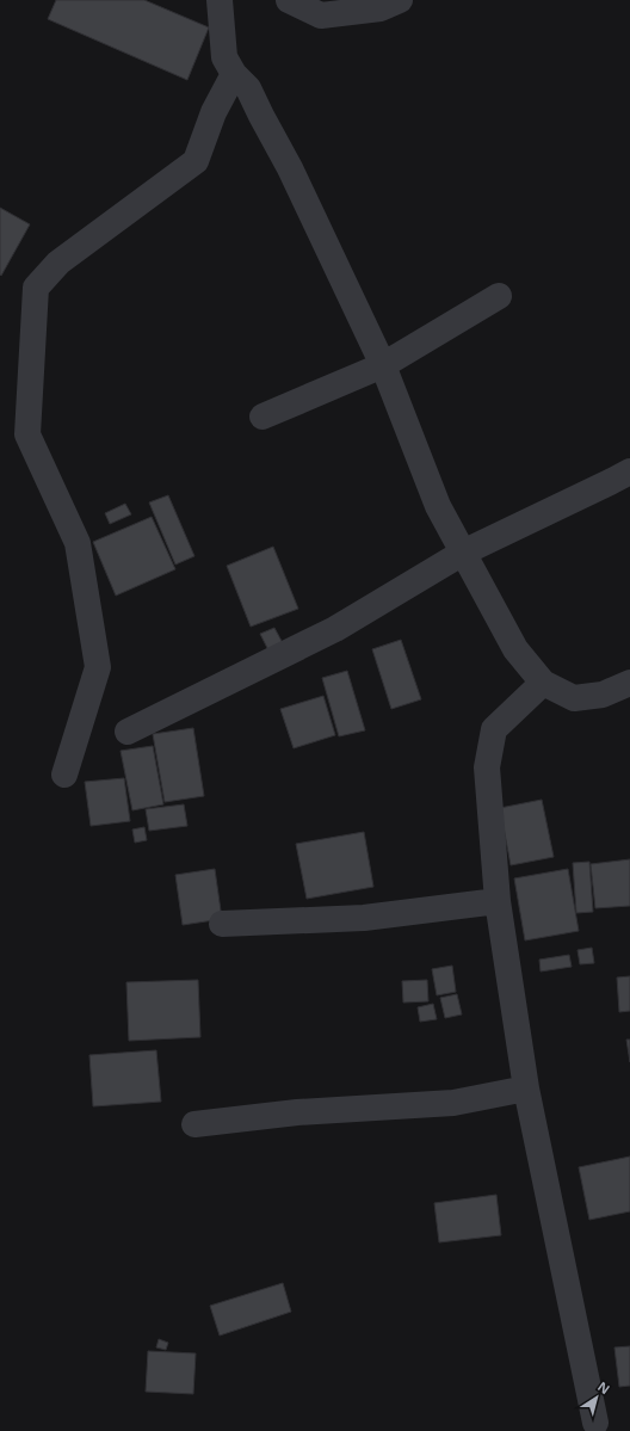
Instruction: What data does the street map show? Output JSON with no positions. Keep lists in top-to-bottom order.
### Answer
{
  "north": "top right"
}
